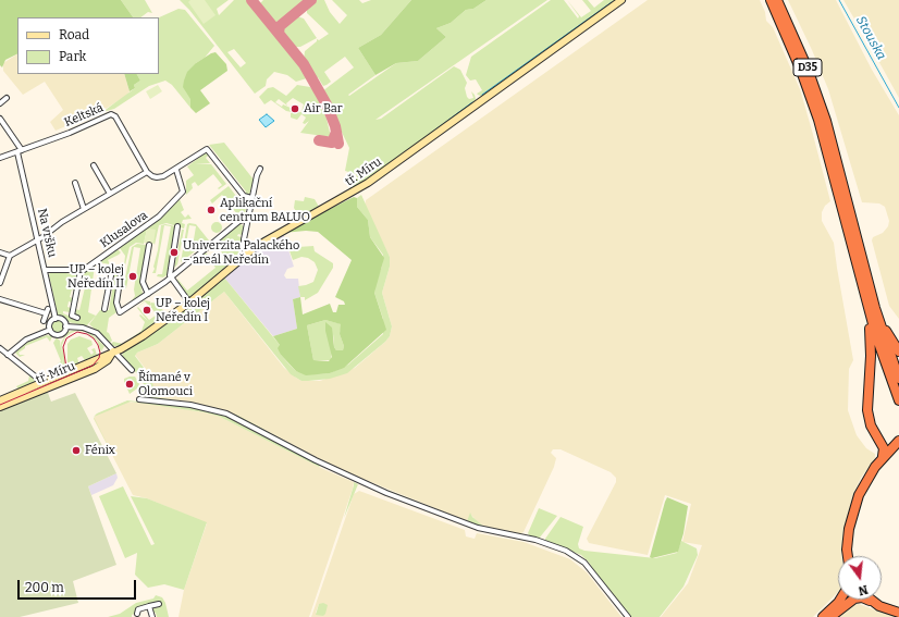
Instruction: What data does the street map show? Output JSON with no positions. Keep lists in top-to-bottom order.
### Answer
{
  "streets": {
    "highway": ["D35"],
    "main road": ["tř. Míru"],
    "street": ["Keltská", "Klusalova", "Na vršku"]
  },
  "crossings": [
    ["Keltská", "Na vršku"]
  ],
  "water": ["Stouska"],
  "places": [
    "Air Bar",
    "Aplikační centrum BALUO",
    "Univerzita Palackého – areál Neředín",
    "UP – kolej Neředín II",
    "UP – kolej Neředín I",
    "Římané v Olomouci",
    "Fénix"
  ],
  "legend": ["Road", "Park"],
  "scale_bar": "200 m",
  "north": "bottom"
}
